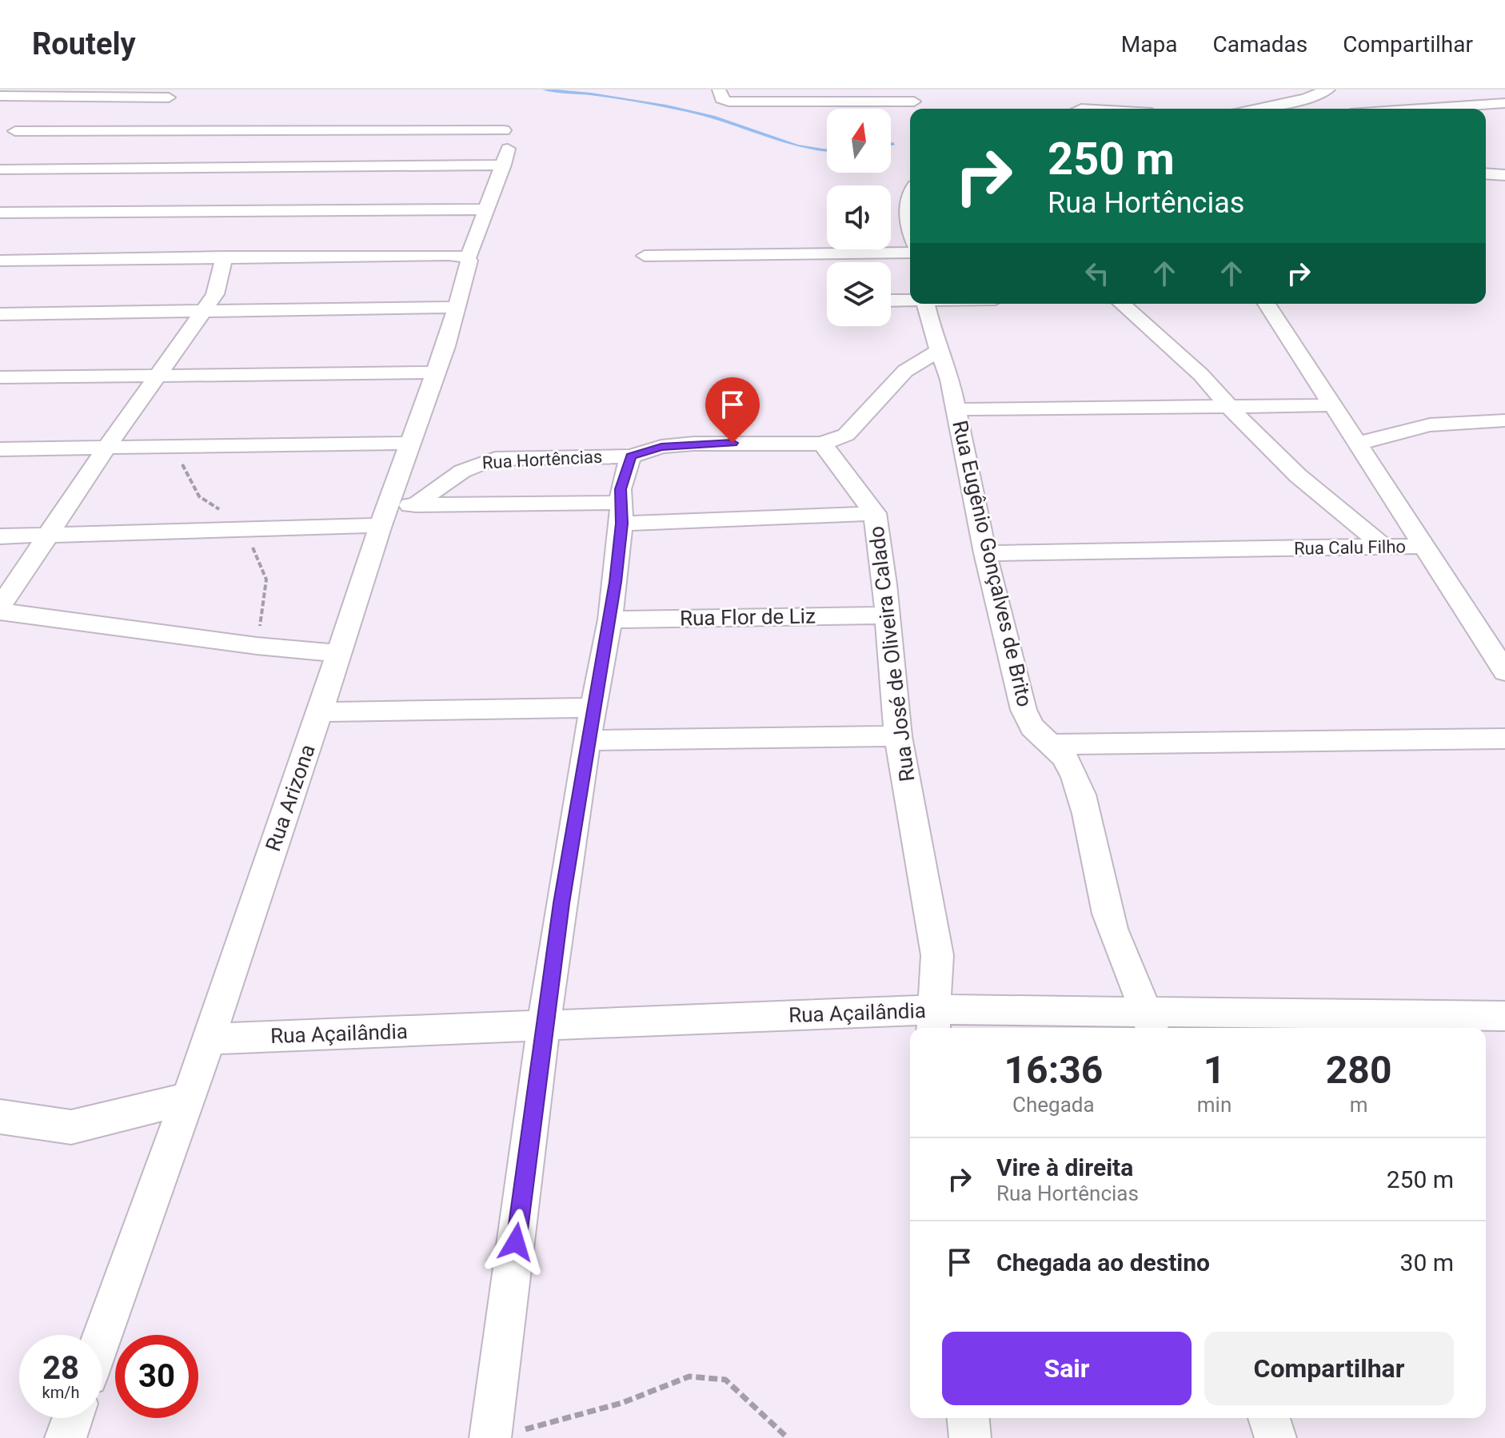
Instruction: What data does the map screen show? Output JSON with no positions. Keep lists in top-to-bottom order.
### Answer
{
  "streets": {
    "street": [
      "Rua Hortências",
      "Rua Calu Filho",
      "Rua Eugênio Gonçalves de Brito",
      "Rua Flor de Liz",
      "Rua José de Oliveira Calado",
      "Rua Arizona",
      "Rua Açailândia"
    ]
  },
  "crossings": [
    ["Rua Hortências", "Rua José de Oliveira Calado"],
    ["Rua Calu Filho", "Rua Eugênio Gonçalves de Brito"],
    ["Rua Eugênio Gonçalves de Brito", "Rua Açailândia"],
    ["Rua Flor de Liz", "Rua José de Oliveira Calado"],
    ["Rua José de Oliveira Calado", "Rua Açailândia"],
    ["Rua Arizona", "Rua Açailândia"]
  ],
  "north": "top",
  "page": {
    "header": "Routely",
    "nav": ["Mapa", "Camadas", "Compartilhar"],
    "turn": ["250 m", "Rua Hortências"],
    "eta": [
      "16:36",
      "Chegada",
      "1",
      "min",
      "280",
      "m"
    ],
    "list": [
      {
        "name": "Vire à direita",
        "note": "Rua Hortências",
        "value": "250 m"
      },
      {
        "name": "Chegada ao destino",
        "value": "30 m"
      }
    ],
    "buttons": ["Sair", "Compartilhar"],
    "speed": "28 km/h",
    "limit": "30"
  }
}
